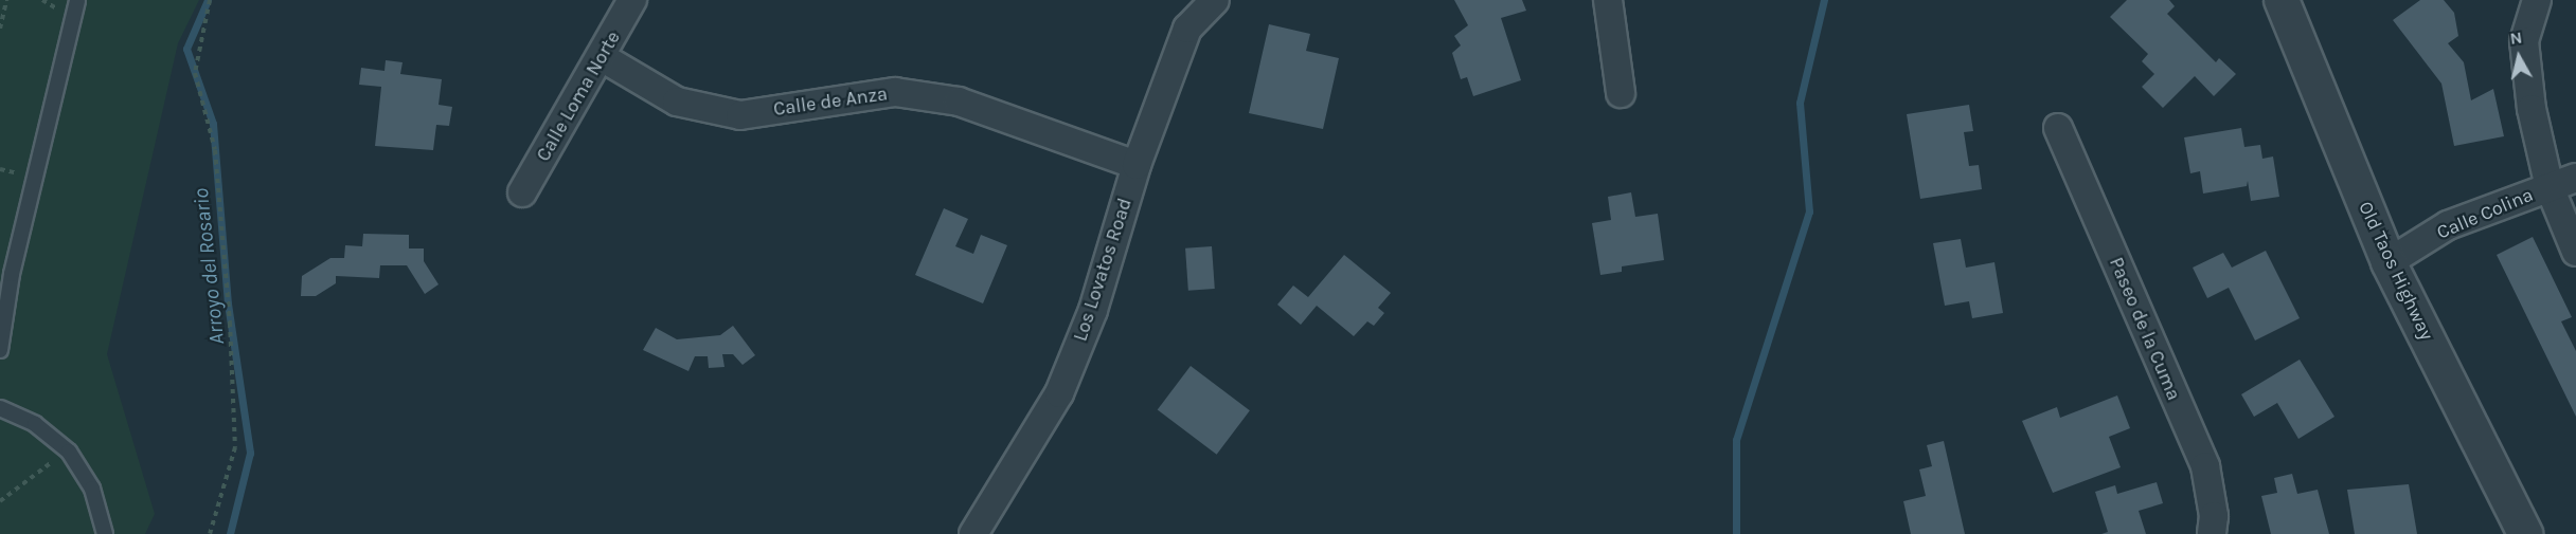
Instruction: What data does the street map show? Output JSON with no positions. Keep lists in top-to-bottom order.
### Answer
{
  "streets": {
    "street": [
      "Calle Loma Norte",
      "Calle de Anza",
      "Calle Colina",
      "Los Lovatos Road",
      "Old Taos Highway",
      "Paseo de la Cuma"
    ]
  },
  "crossings": [
    ["Calle Loma Norte", "Calle de Anza"],
    ["Calle de Anza", "Los Lovatos Road"],
    ["Calle Colina", "Old Taos Highway"]
  ],
  "water": ["Arroyo del Rosario"],
  "north": "top"
}
